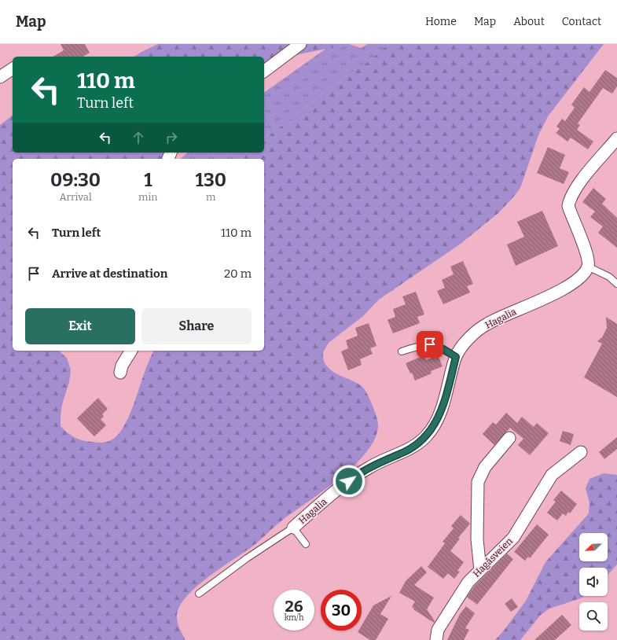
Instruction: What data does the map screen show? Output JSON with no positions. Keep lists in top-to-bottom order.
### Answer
{
  "streets": {
    "street": ["Hagalia", "Hagåsveien"]
  },
  "north": "bottom left",
  "page": {
    "header": "Map",
    "nav": [
      "Home",
      "Map",
      "About",
      "Contact"
    ],
    "turn": ["110 m", "Turn left"],
    "eta": [
      "09:30",
      "Arrival",
      "1",
      "min",
      "130",
      "m"
    ],
    "list": [
      {
        "name": "Turn left",
        "value": "110 m"
      },
      {
        "name": "Arrive at destination",
        "value": "20 m"
      }
    ],
    "buttons": ["Exit", "Share"],
    "speed": "26 km/h",
    "limit": "30"
  }
}
